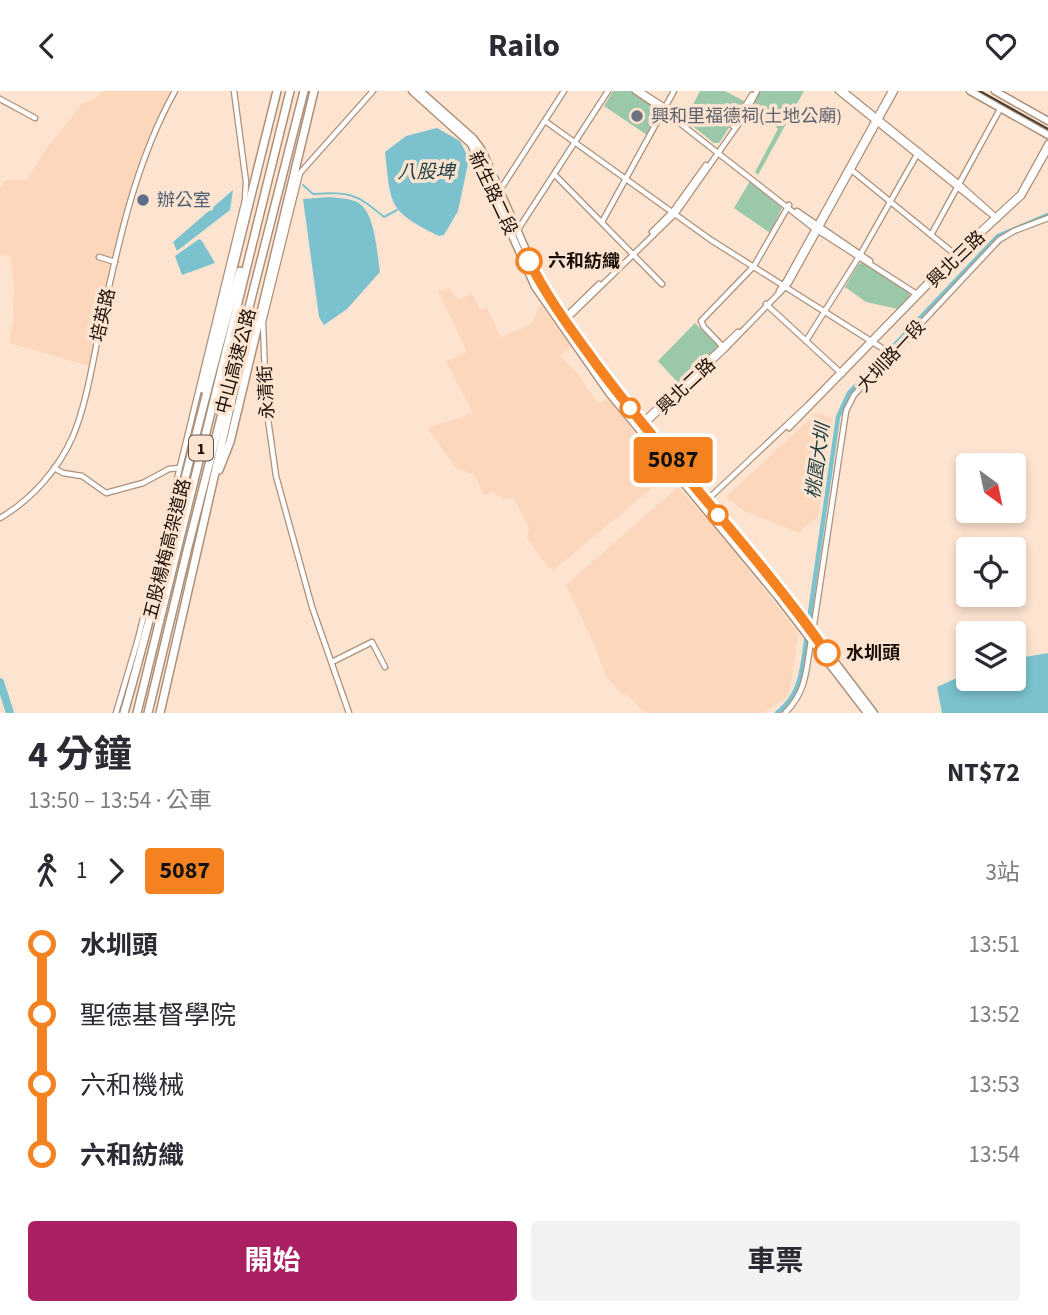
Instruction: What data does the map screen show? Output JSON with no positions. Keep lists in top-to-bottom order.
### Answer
{
  "streets": {
    "highway": ["中山高速公路", "1", "五股楊梅高架道路"],
    "main road": ["新生路二段"],
    "street": [
      "興北三路",
      "培英路",
      "大圳路一段",
      "興北二路",
      "永清街"
    ]
  },
  "crossings": [
    ["新生路二段", "大圳路一段"],
    ["新生路二段", "興北二路"],
    ["中山高速公路", "五股楊梅高架道路"]
  ],
  "water": ["八股埤", "桃園大圳"],
  "places": [
    "興和里福德祠(土地公廟)",
    "辦公室",
    "六和紡織",
    "水圳頭"
  ],
  "lines": ["bus line 5087"],
  "north": "bottom right",
  "page": {
    "header": "Railo",
    "on_map": "5087",
    "heading": ["4 分鐘", "13:50 – 13:54 · 公車", "NT$72"],
    "legs": ["1", "5087", "3站"],
    "list": [
      {
        "name": "水圳頭",
        "value": "13:51"
      },
      {
        "name": "聖德基督學院",
        "value": "13:52"
      },
      {
        "name": "六和機械",
        "value": "13:53"
      },
      {
        "name": "六和紡織",
        "value": "13:54"
      }
    ],
    "buttons": ["開始", "車票"]
  }
}
